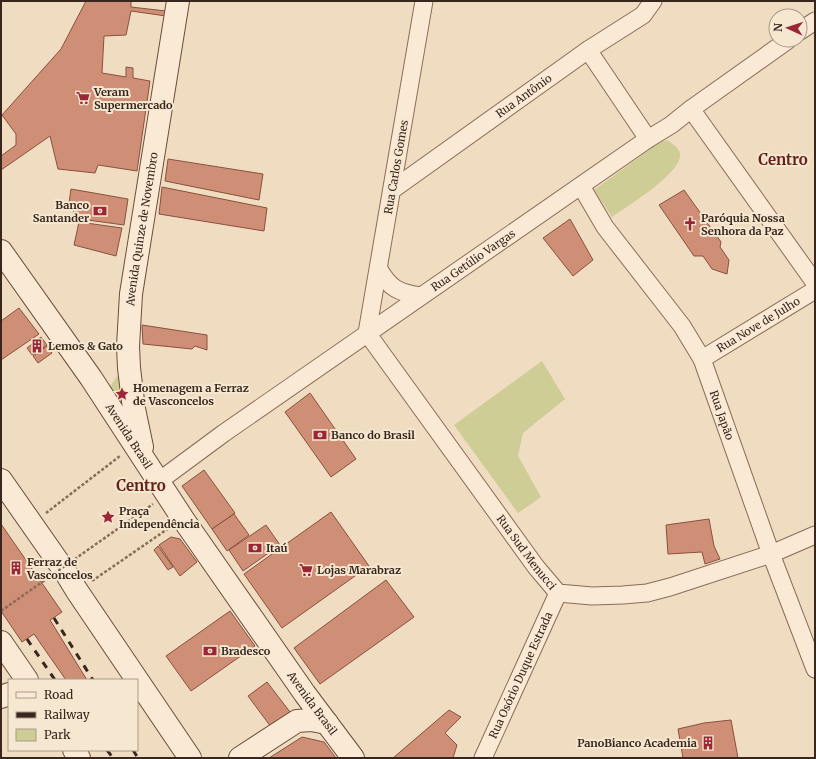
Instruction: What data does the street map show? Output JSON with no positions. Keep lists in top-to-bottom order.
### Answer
{
  "streets": {
    "main road": ["Avenida Quinze de Novembro", "Avenida Brasil"],
    "street": [
      "Rua Antônio",
      "Rua Carlos Gomes",
      "Rua Getúlio Vargas",
      "Rua Nove de Julho",
      "Rua Japão",
      "Rua Sud Menucci",
      "Rua Osório Duque Estrada"
    ]
  },
  "crossings": [
    ["Rua Antônio", "Rua Carlos Gomes"],
    ["Rua Carlos Gomes", "Rua Getúlio Vargas"],
    ["Rua Carlos Gomes", "Rua Sud Menucci"],
    ["Avenida Quinze de Novembro", "Avenida Brasil"],
    ["Rua Getúlio Vargas", "Rua Japão"],
    ["Rua Getúlio Vargas", "Avenida Brasil"],
    ["Rua Getúlio Vargas", "Rua Sud Menucci"],
    ["Rua Nove de Julho", "Rua Japão"],
    ["Rua Japão", "Rua Sud Menucci"],
    ["Rua Sud Menucci", "Rua Osório Duque Estrada"]
  ],
  "districts": ["Centro", "Centro"],
  "places": {
    "supermarket": ["Veram Supermercado", "Lojas Marabraz"],
    "bank": [
      "Banco Santander",
      "Banco do Brasil",
      "Itaú",
      "Bradesco"
    ],
    "church": ["Paróquia Nossa Senhora da Paz"],
    "building": ["Lemos & Gato", "Ferraz de Vasconcelos", "PanoBianco Academia"],
    "place": ["Homenagem a Ferraz de Vasconcelos", "Praça Independência"]
  },
  "legend": ["Road", "Railway", "Park"],
  "north": "left"
}
